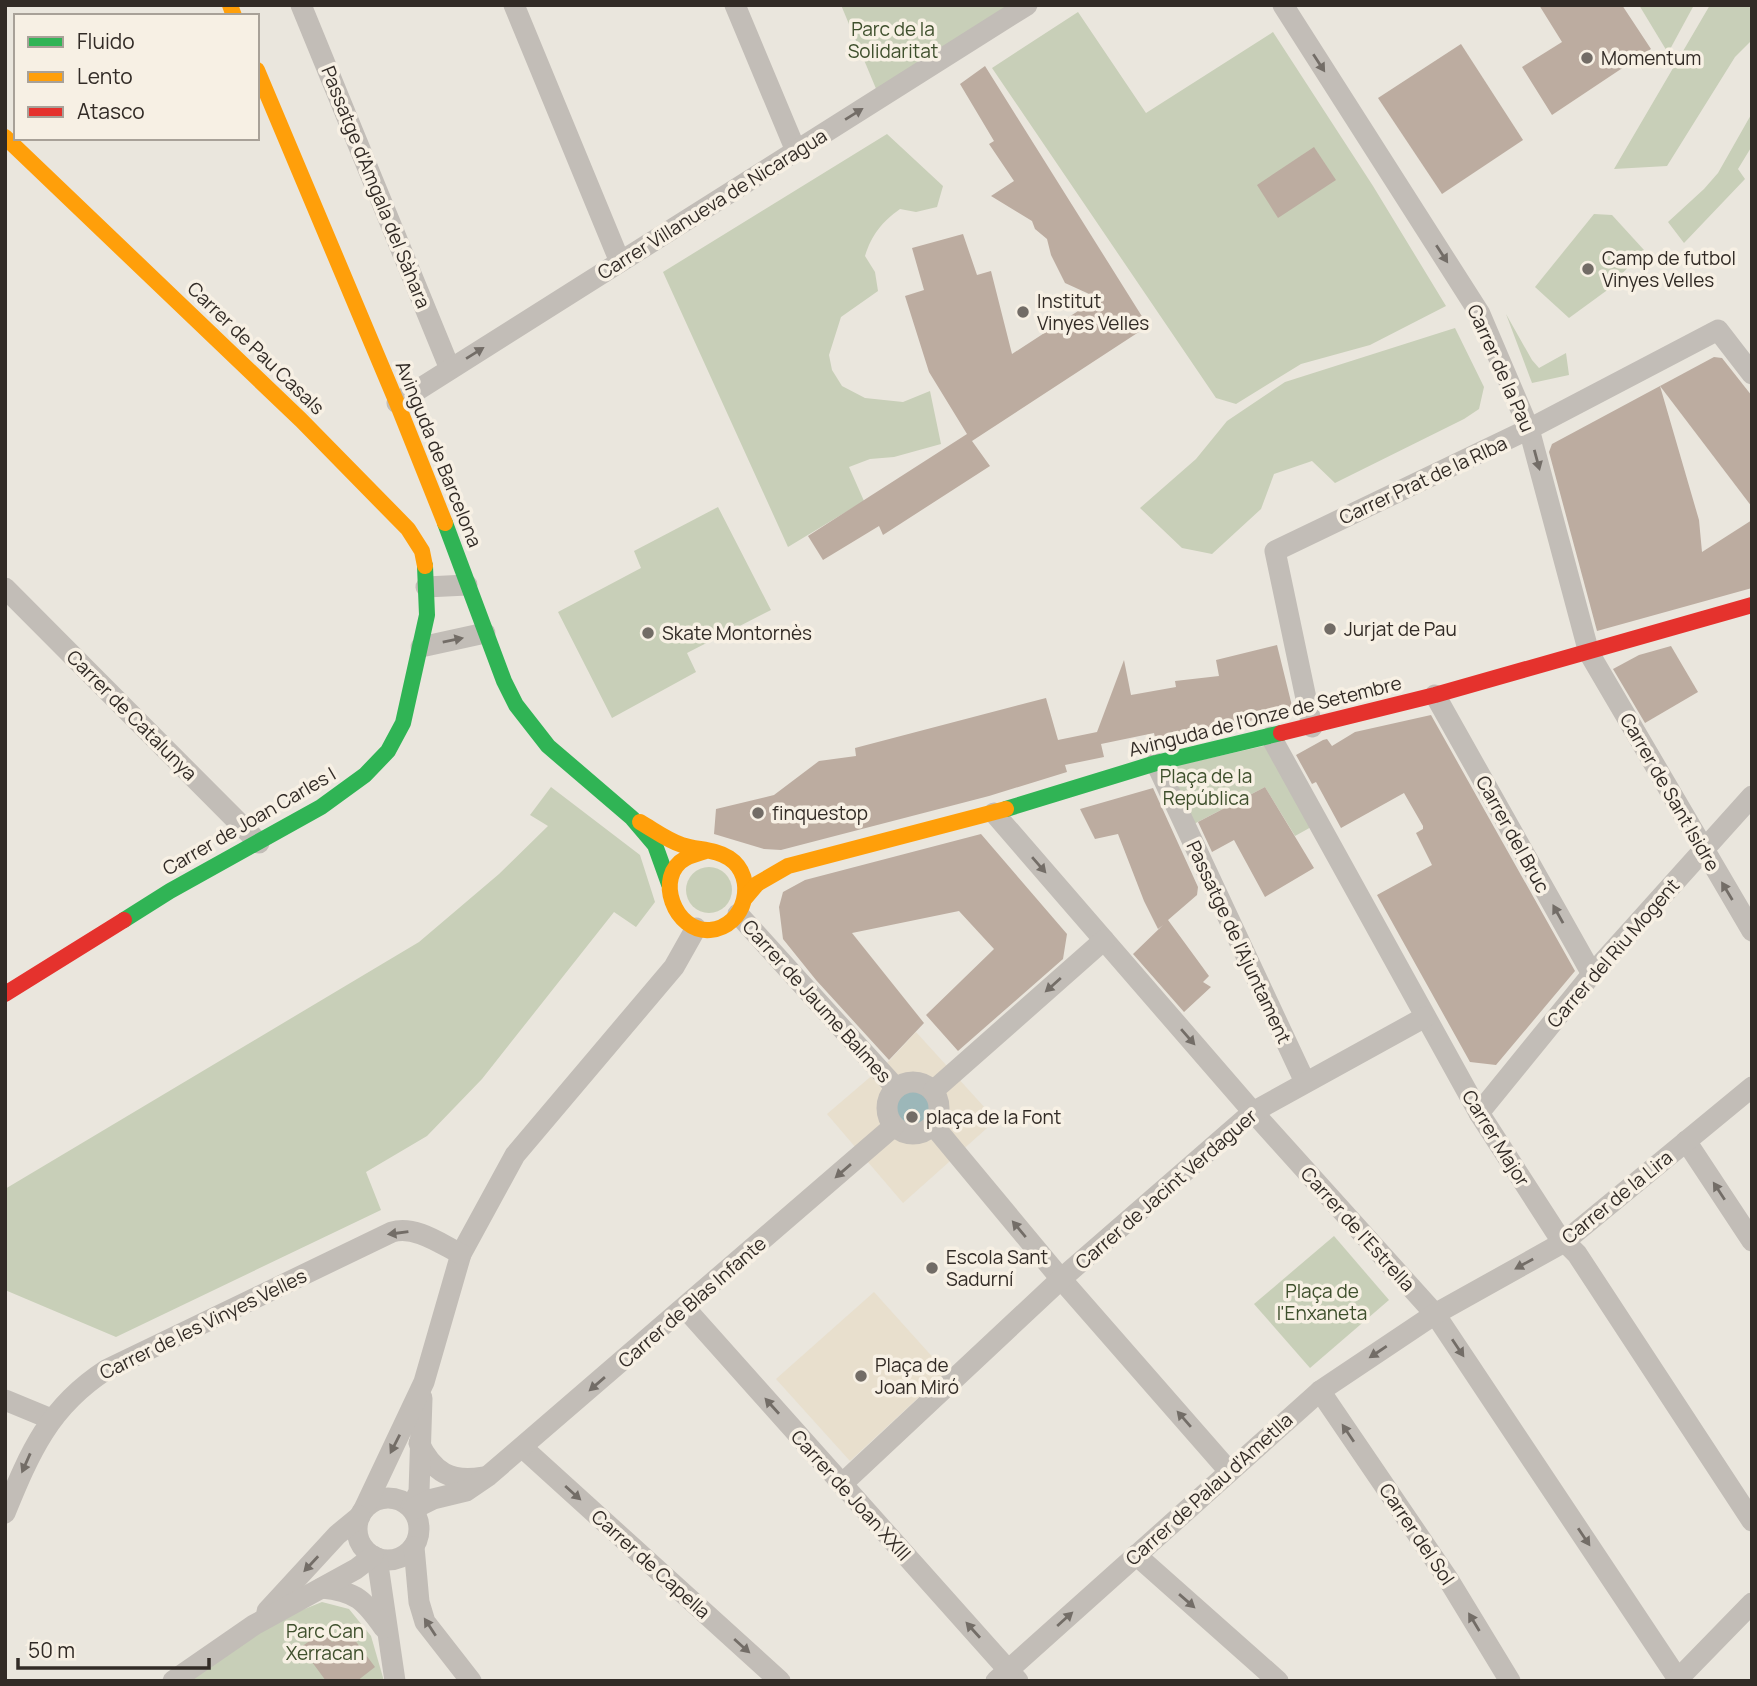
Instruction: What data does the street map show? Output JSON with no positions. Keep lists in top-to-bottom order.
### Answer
{
  "streets": {
    "street": [
      "Passatge d'Amgala del Sàhara",
      "Carrer Villanueva de Nicaragua",
      "Carrer de Pau Casals",
      "Carrer de la Pau",
      "Avinguda de Barcelona",
      "Carrer Prat de la RIba",
      "Carrer de Catalunya",
      "Avinguda de l'Onze de Setembre",
      "Carrer de Sant Isidre",
      "Carrer de Joan Carles I",
      "Carrer del Bruc",
      "Passatge de l'Ajuntament",
      "Carrer del Riu Mogent",
      "Carrer de Jaume Balmes",
      "Carrer Major",
      "Carrer de Jacint Verdaguer",
      "Carrer de la Lira",
      "Carrer de l'Estrella",
      "Carrer de Blas Infante",
      "Carrer de les Vinyes Velles",
      "Carrer de Palau d'Ametlla",
      "Carrer de Joan XXIII",
      "Carrer del Sol",
      "Carrer de Capella"
    ]
  },
  "crossings": [
    ["Passatge d'Amgala del Sàhara", "Carrer Villanueva de Nicaragua"],
    ["Carrer Villanueva de Nicaragua", "Avinguda de Barcelona"],
    ["Carrer de Pau Casals", "Carrer de Joan Carles I"],
    ["Carrer de la Pau", "Carrer Prat de la RIba"],
    ["Carrer de la Pau", "Avinguda de l'Onze de Setembre"],
    ["Carrer de la Pau", "Carrer de Sant Isidre"],
    ["Carrer Prat de la RIba", "Avinguda de l'Onze de Setembre"],
    ["Carrer de Catalunya", "Carrer de Joan Carles I"],
    ["Avinguda de l'Onze de Setembre", "Carrer de Sant Isidre"],
    ["Avinguda de l'Onze de Setembre", "Carrer del Bruc"],
    ["Avinguda de l'Onze de Setembre", "Passatge de l'Ajuntament"],
    ["Avinguda de l'Onze de Setembre", "Carrer Major"],
    ["Avinguda de l'Onze de Setembre", "Carrer de l'Estrella"],
    ["Carrer de Sant Isidre", "Carrer del Riu Mogent"],
    ["Carrer del Bruc", "Carrer del Riu Mogent"],
    ["Passatge de l'Ajuntament", "Carrer de Jacint Verdaguer"],
    ["Carrer del Riu Mogent", "Carrer Major"],
    ["Carrer de Jaume Balmes", "Carrer de Blas Infante"],
    ["Carrer Major", "Carrer de Jacint Verdaguer"],
    ["Carrer Major", "Carrer de la Lira"],
    ["Carrer de Jacint Verdaguer", "Carrer de l'Estrella"],
    ["Carrer de Jacint Verdaguer", "Carrer de Joan XXIII"],
    ["Carrer de la Lira", "Carrer de l'Estrella"],
    ["Carrer de la Lira", "Carrer de Palau d'Ametlla"],
    ["Carrer de l'Estrella", "Carrer de Palau d'Ametlla"],
    ["Carrer de Blas Infante", "Carrer de Joan XXIII"],
    ["Carrer de Blas Infante", "Carrer de Capella"],
    ["Carrer de Palau d'Ametlla", "Carrer de Joan XXIII"],
    ["Carrer de Palau d'Ametlla", "Carrer del Sol"]
  ],
  "one_way": [
    "Carrer Villanueva de Nicaragua",
    "Carrer de la Pau",
    "Carrer del Bruc",
    "Carrer de la Lira",
    "Carrer de l'Estrella",
    "Carrer de Blas Infante",
    "Carrer de les Vinyes Velles",
    "Carrer de Joan XXIII",
    "Carrer del Sol",
    "Carrer de Capella"
  ],
  "parks": [
    "Parc de la Solidaritat",
    "Plaça de la República",
    "Plaça de l'Enxaneta",
    "Parc Can Xerracan"
  ],
  "places": [
    "Momentum",
    "Camp de futbol Vinyes Velles",
    "Institut Vinyes Velles",
    "Jurjat de Pau",
    "Skate Montornès",
    "finquestop",
    "plaça de la Font",
    "Escola Sant Sadurní",
    "Plaça de Joan Miró"
  ],
  "legend": ["Fluido", "Lento", "Atasco"],
  "scale_bar": "50 m"
}
